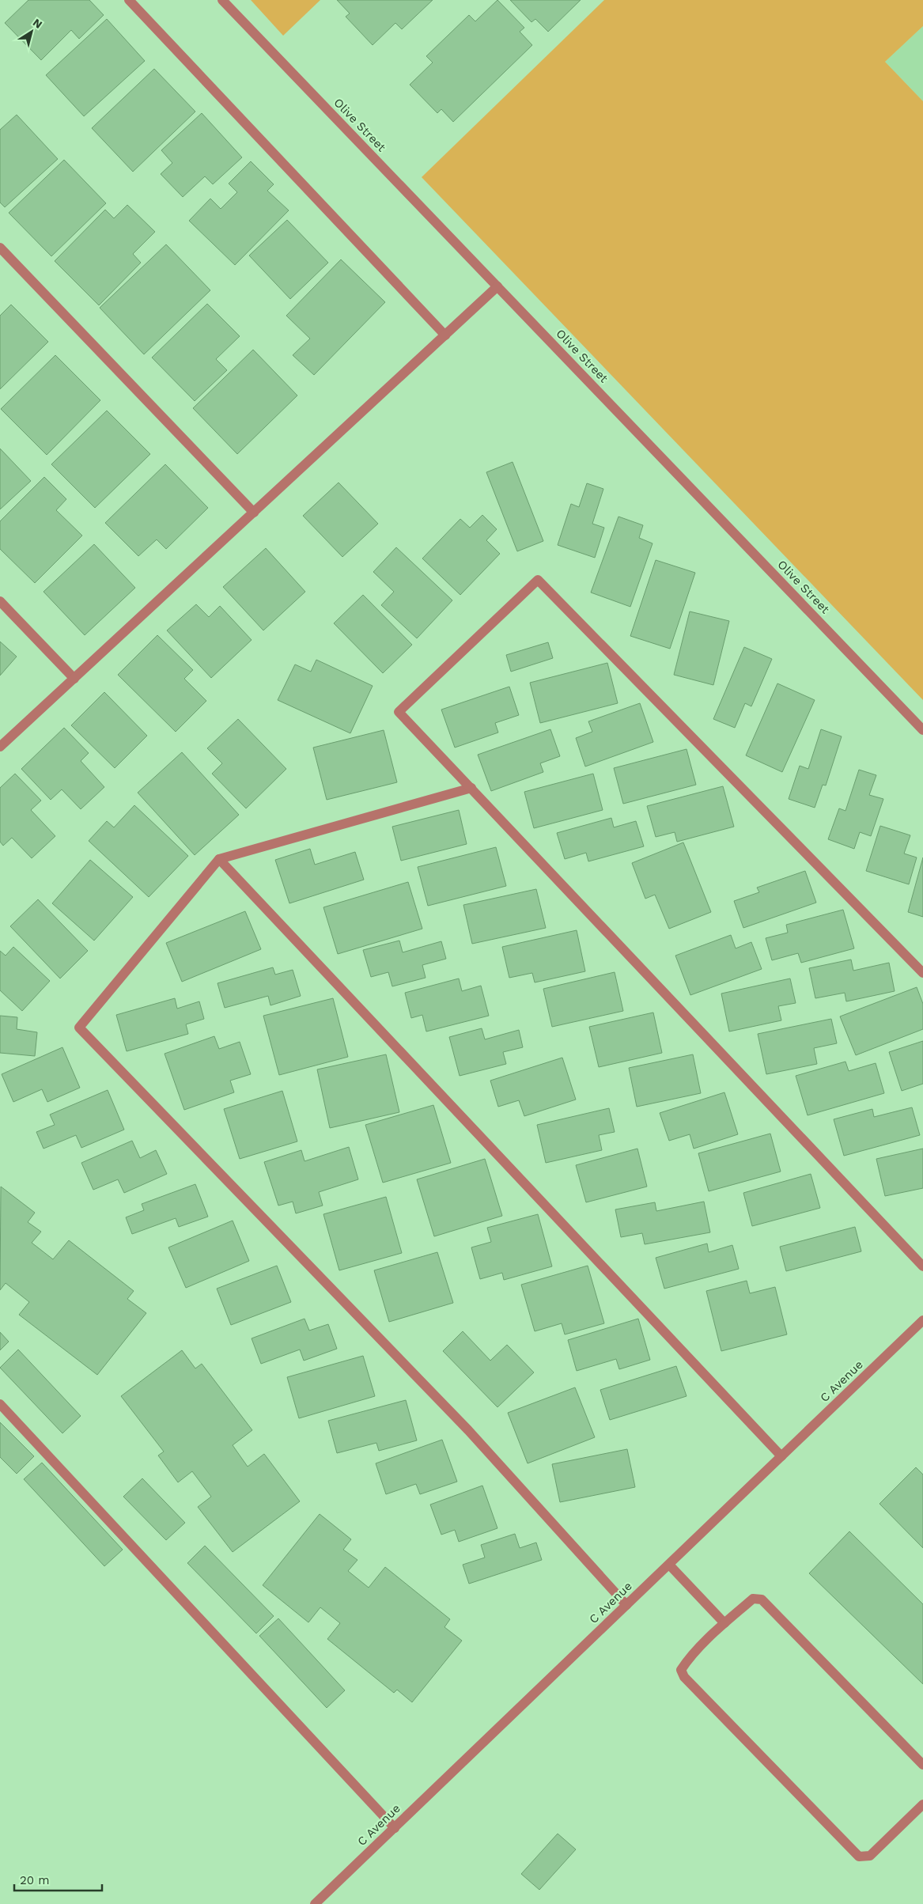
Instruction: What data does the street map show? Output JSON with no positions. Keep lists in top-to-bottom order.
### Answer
{
  "streets": {
    "street": ["Olive Street", "C Avenue"]
  },
  "scale_bar": "20 m",
  "north": "top right"
}
